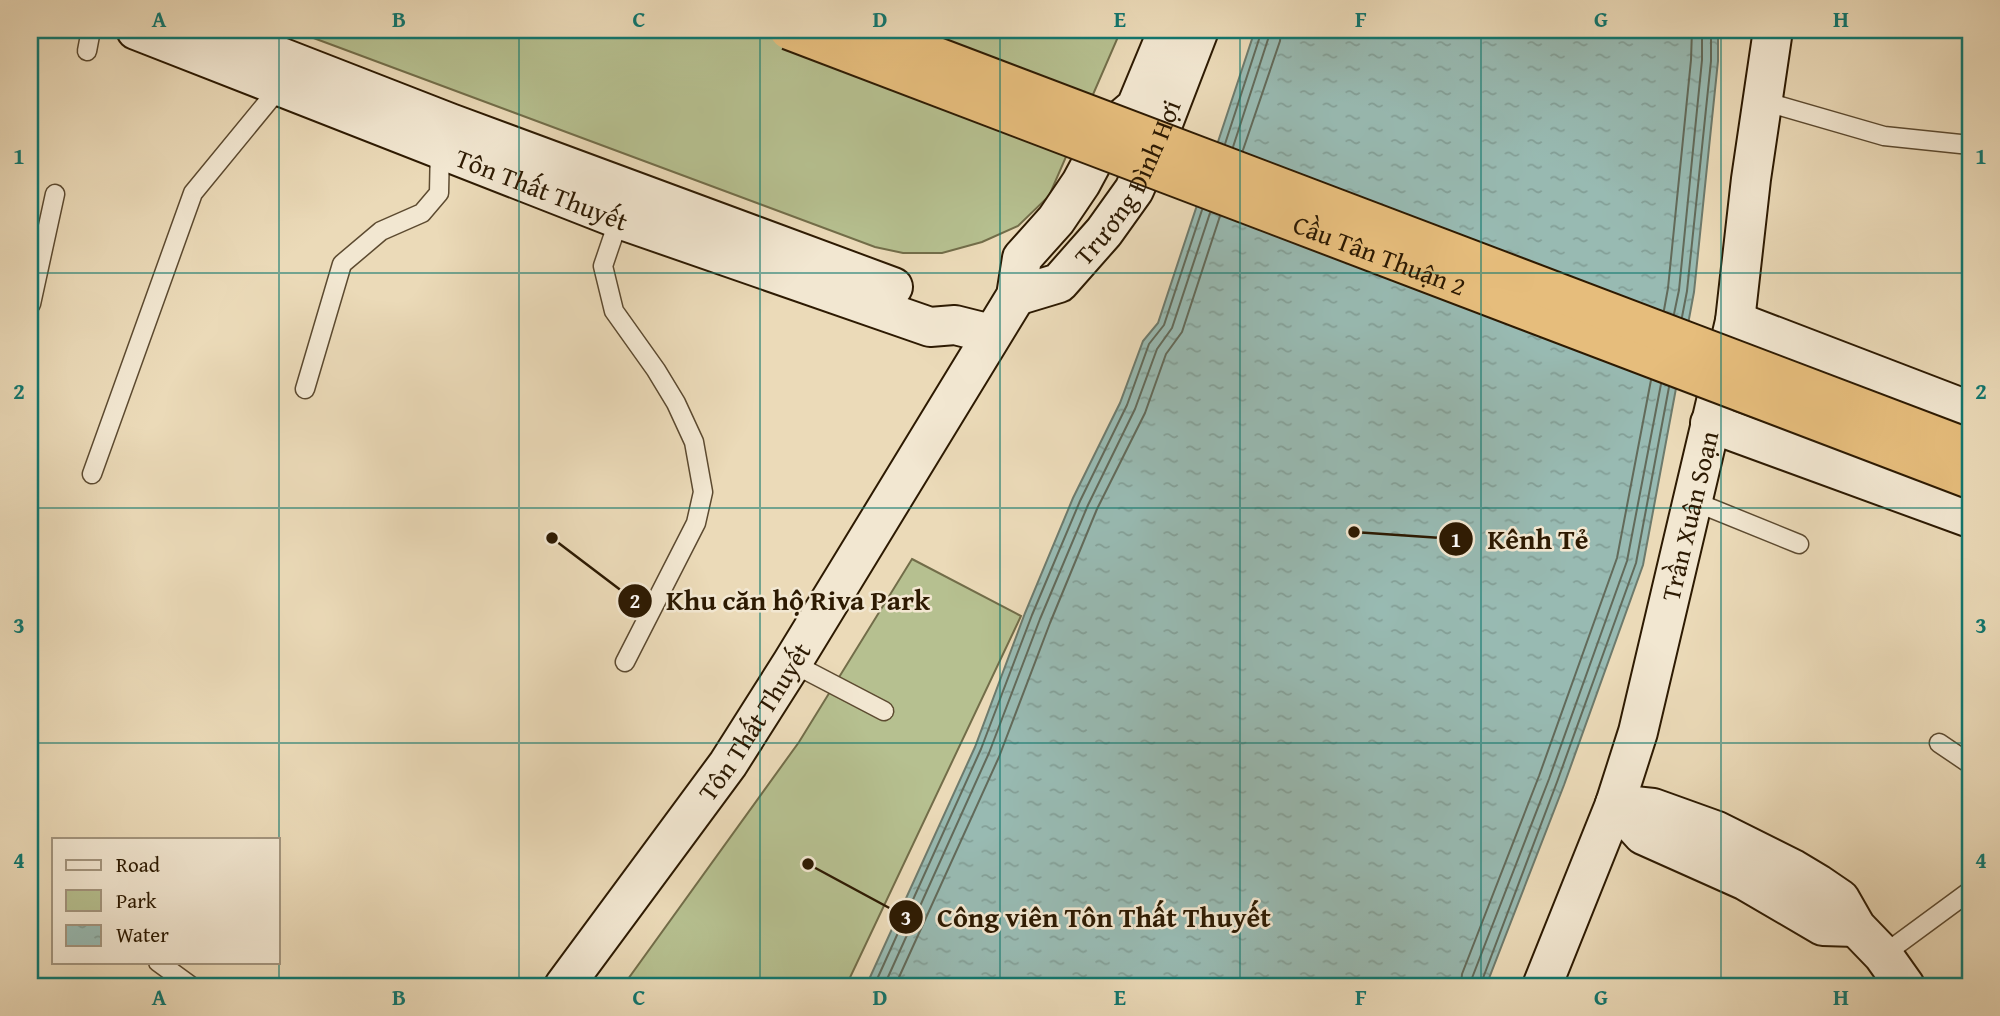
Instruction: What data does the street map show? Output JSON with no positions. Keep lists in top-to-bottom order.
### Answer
{
  "streets": {
    "main road": [
      "Trương Đình Hợi",
      "Tôn Thất Thuyết",
      "Cầu Tân Thuận 2",
      "Trần Xuân Soạn"
    ]
  },
  "crossings": [
    ["Trương Đình Hợi", "Tôn Thất Thuyết"]
  ],
  "places": ["Kênh Tẻ", "Khu căn hộ Riva Park", "Công viên Tôn Thất Thuyết"],
  "legend": ["Road", "Park", "Water"],
  "grid": {
    "columns": [
      "A",
      "B",
      "C",
      "D",
      "E",
      "F",
      "G",
      "H"
    ],
    "rows": [
      "1",
      "2",
      "3",
      "4"
    ]
  }
}
